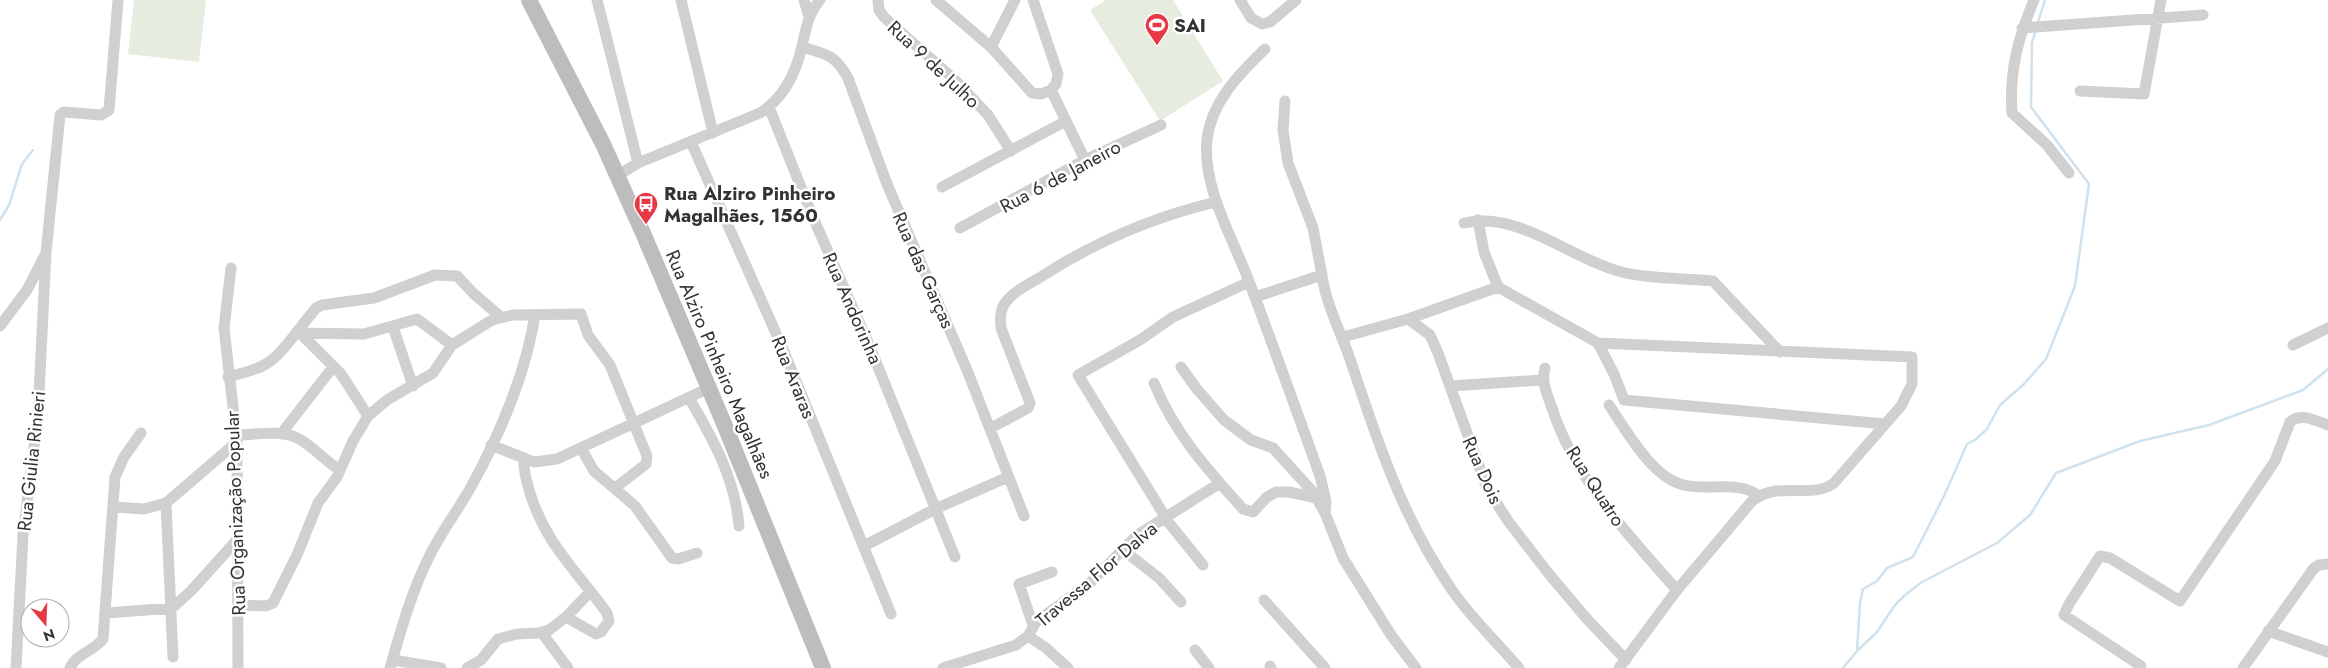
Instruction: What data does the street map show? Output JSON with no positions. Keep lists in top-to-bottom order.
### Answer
{
  "streets": {
    "street": [
      "Rua 9 de Julho",
      "Rua 6 de Janeiro",
      "Rua das Garças",
      "Rua Andorinha",
      "Rua Alziro Pinheiro Magalhães",
      "Rua Araras",
      "Rua Giulia Rinieri",
      "Rua Dois",
      "Rua Quatro",
      "Rua Organização Popular",
      "Travessa Flor Dalva"
    ]
  },
  "places": {
    "sports": ["SAI"],
    "bus stop": ["Rua Alziro Pinheiro Magalhães, 1560"]
  },
  "north": "bottom"
}
